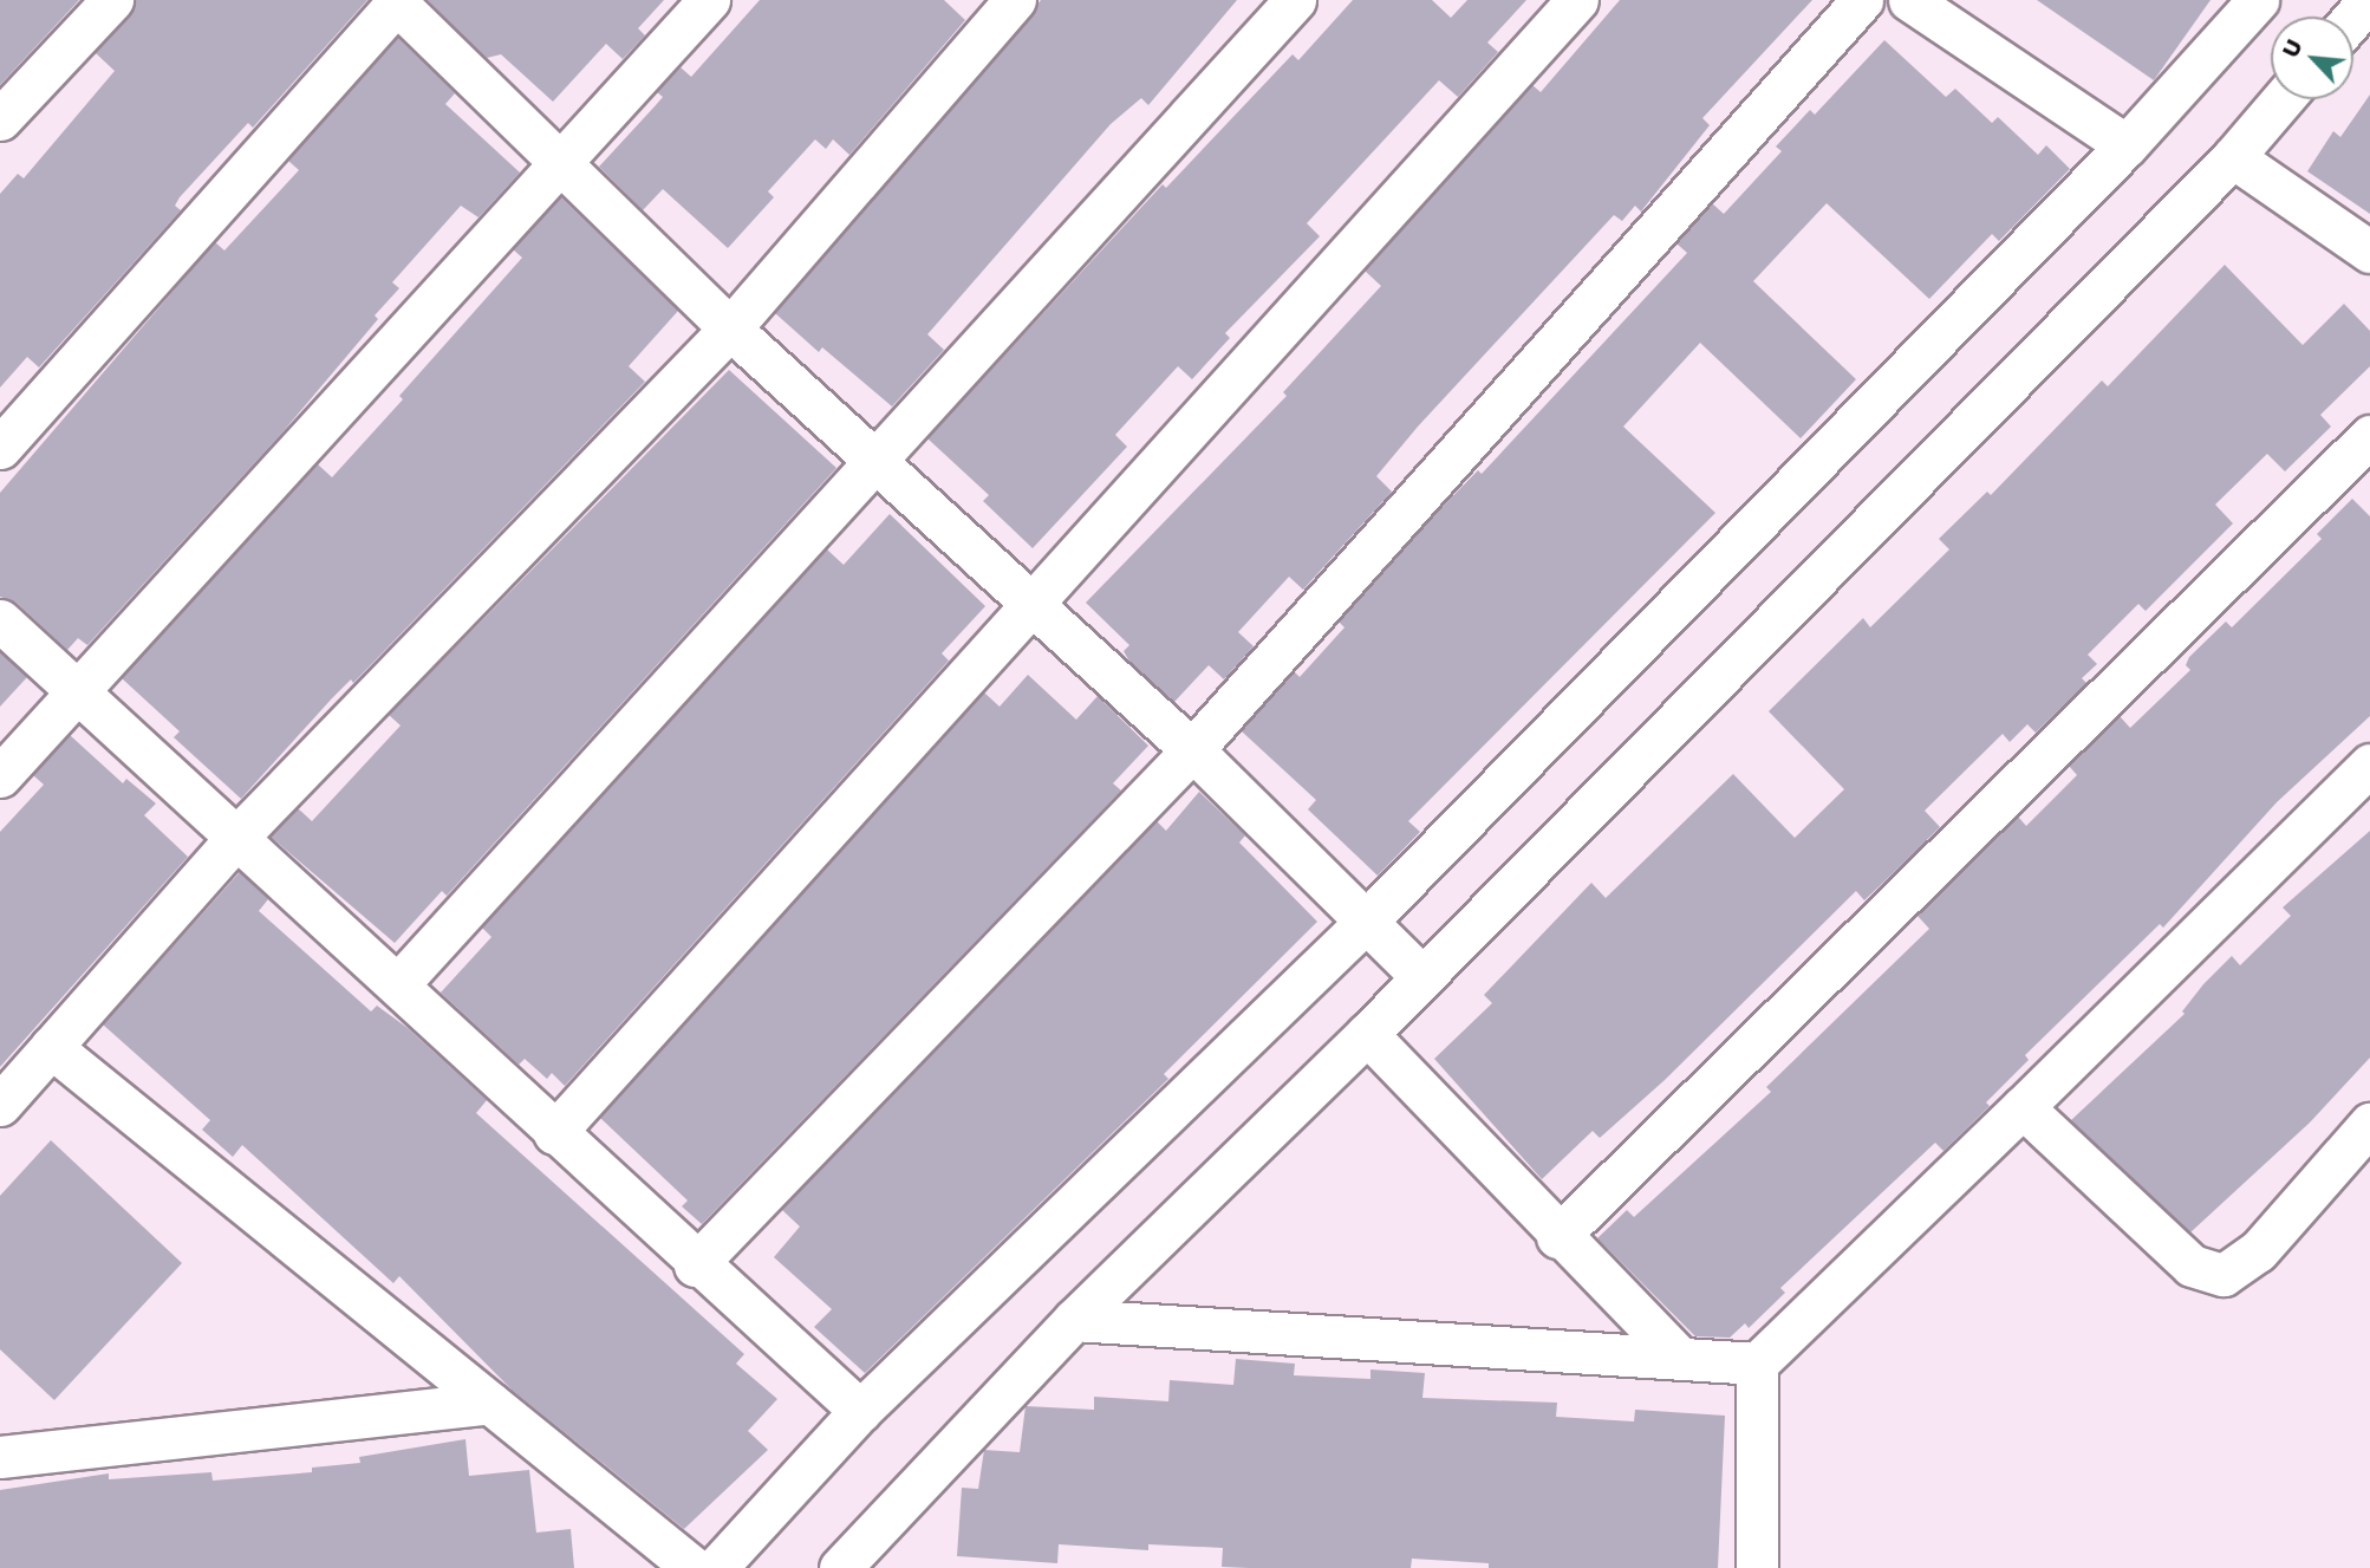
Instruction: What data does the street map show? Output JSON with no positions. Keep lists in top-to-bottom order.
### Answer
{
  "north": "top left"
}
